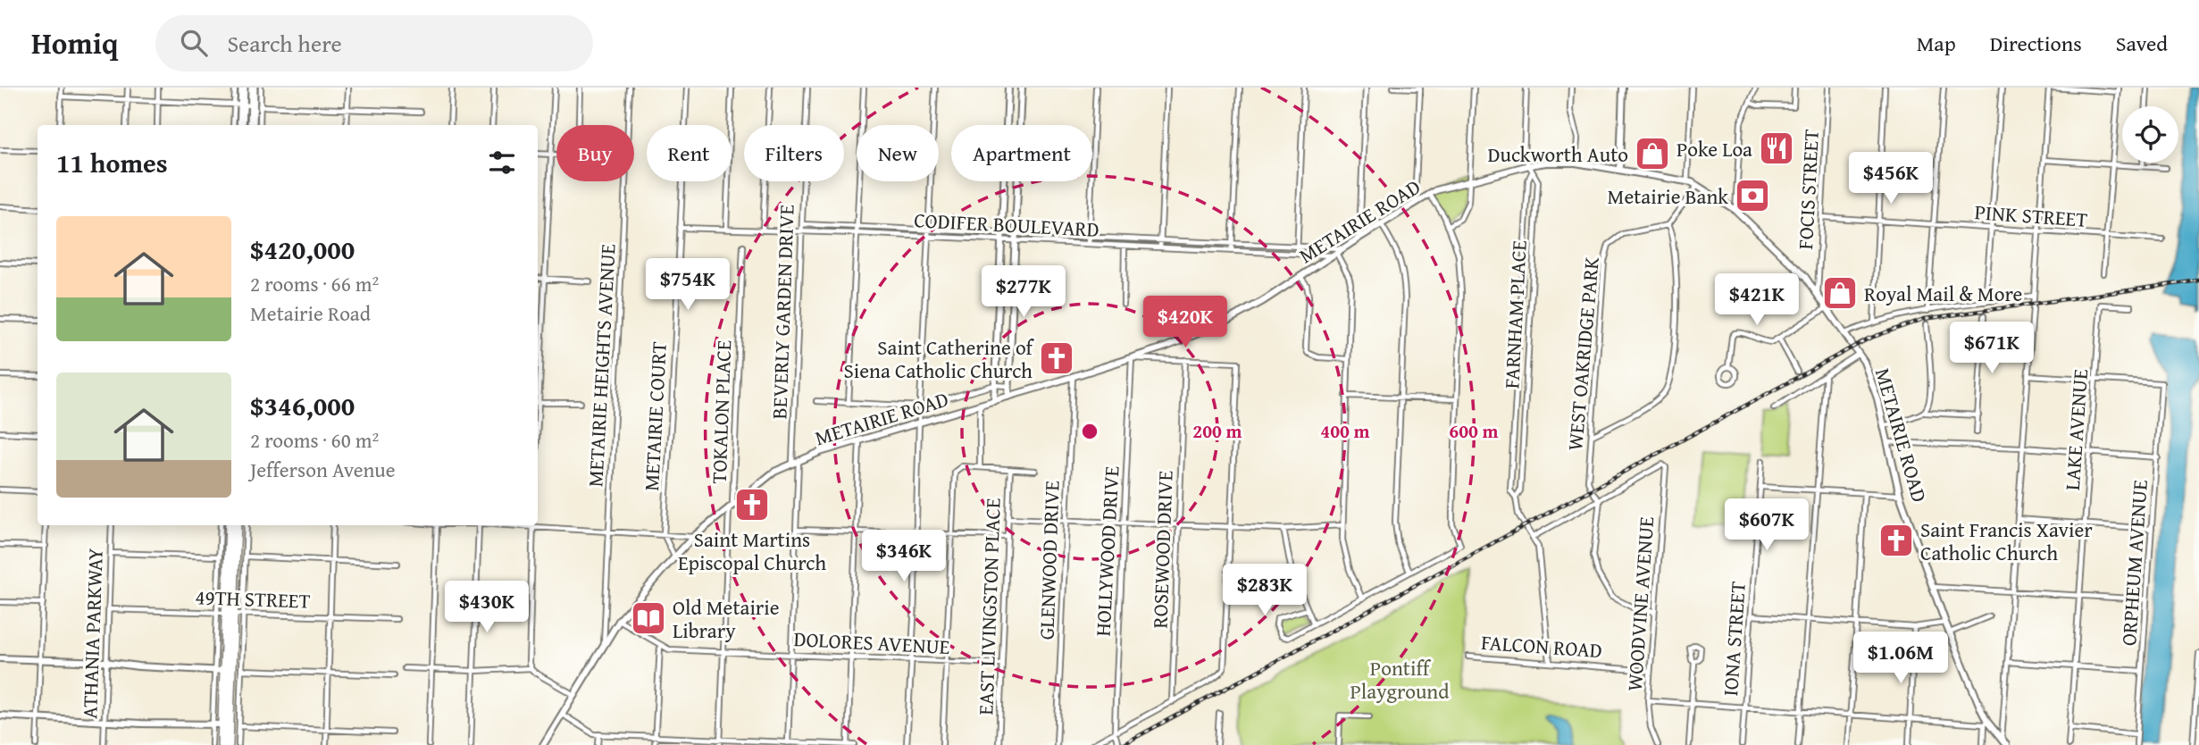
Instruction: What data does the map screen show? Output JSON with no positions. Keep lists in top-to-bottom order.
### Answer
{
  "streets": {
    "main road": ["METAIRIE ROAD"],
    "street": [
      "FOCIS STREET",
      "PINK STREET",
      "CODIFER BOULEVARD",
      "BEVERLY GARDEN DRIVE",
      "FARNHAM PLACE",
      "WEST OAKRIDGE PARK",
      "METAIRIE HEIGHTS AVENUE",
      "TOKALON PLACE",
      "METAIRIE COURT",
      "LAKE AVENUE",
      "ROSEWOOD DRIVE",
      "HOLLYWOOD DRIVE",
      "GLENWOOD DRIVE",
      "ORPHEUM AVENUE",
      "49TH STREET",
      "WOODVINE AVENUE",
      "EAST LIVINGSTON PLACE",
      "ATHANIA PARKWAY",
      "IONA STREET",
      "DOLORES AVENUE",
      "FALCON ROAD"
    ]
  },
  "crossings": [
    ["FOCIS STREET", "PINK STREET"],
    ["FOCIS STREET", "METAIRIE ROAD"],
    ["METAIRIE ROAD", "CODIFER BOULEVARD"],
    ["METAIRIE ROAD", "BEVERLY GARDEN DRIVE"],
    ["METAIRIE ROAD", "FARNHAM PLACE"],
    ["METAIRIE ROAD", "METAIRIE HEIGHTS AVENUE"],
    ["METAIRIE ROAD", "TOKALON PLACE"],
    ["METAIRIE ROAD", "METAIRIE COURT"],
    ["METAIRIE ROAD", "HOLLYWOOD DRIVE"],
    ["METAIRIE ROAD", "GLENWOOD DRIVE"],
    ["CODIFER BOULEVARD", "BEVERLY GARDEN DRIVE"],
    ["CODIFER BOULEVARD", "METAIRIE COURT"],
    ["BEVERLY GARDEN DRIVE", "DOLORES AVENUE"],
    ["FARNHAM PLACE", "FALCON ROAD"],
    ["WEST OAKRIDGE PARK", "WOODVINE AVENUE"],
    ["TOKALON PLACE", "DOLORES AVENUE"],
    ["LAKE AVENUE", "ORPHEUM AVENUE"],
    ["49TH STREET", "ATHANIA PARKWAY"],
    ["WOODVINE AVENUE", "FALCON ROAD"],
    ["EAST LIVINGSTON PLACE", "DOLORES AVENUE"]
  ],
  "parks": ["Pontiff Playground"],
  "places": {
    "restaurant": ["Poke Loa"],
    "shop": ["Duckworth Auto", "Royal Mail & More"],
    "bank": ["Metairie Bank"],
    "church": ["Saint Catherine of Siena Catholic Church", "Saint Martins Episcopal Church", "Saint Francis Xavier Catholic Church"],
    "library": ["Old Metairie Library"]
  },
  "page": {
    "header": "Homiq",
    "search": "Search here",
    "nav": ["Map", "Directions", "Saved"],
    "chip": [
      "Buy",
      "Rent",
      "Filters",
      "New",
      "Apartment"
    ],
    "heading": "11 homes",
    "price": [
      "$456K",
      "$754K",
      "$277K",
      "$421K",
      "$420K",
      "$671K",
      "$607K",
      "$346K",
      "$283K",
      "$430K",
      "$1.06M"
    ],
    "list": [
      {
        "name": "$420,000",
        "note": "2 rooms · 66 m² · Metairie Road"
      },
      {
        "name": "$346,000",
        "note": "2 rooms · 60 m² · Jefferson Avenue"
      }
    ]
  },
  "rings": ["200 m", "400 m", "600 m"]
}
